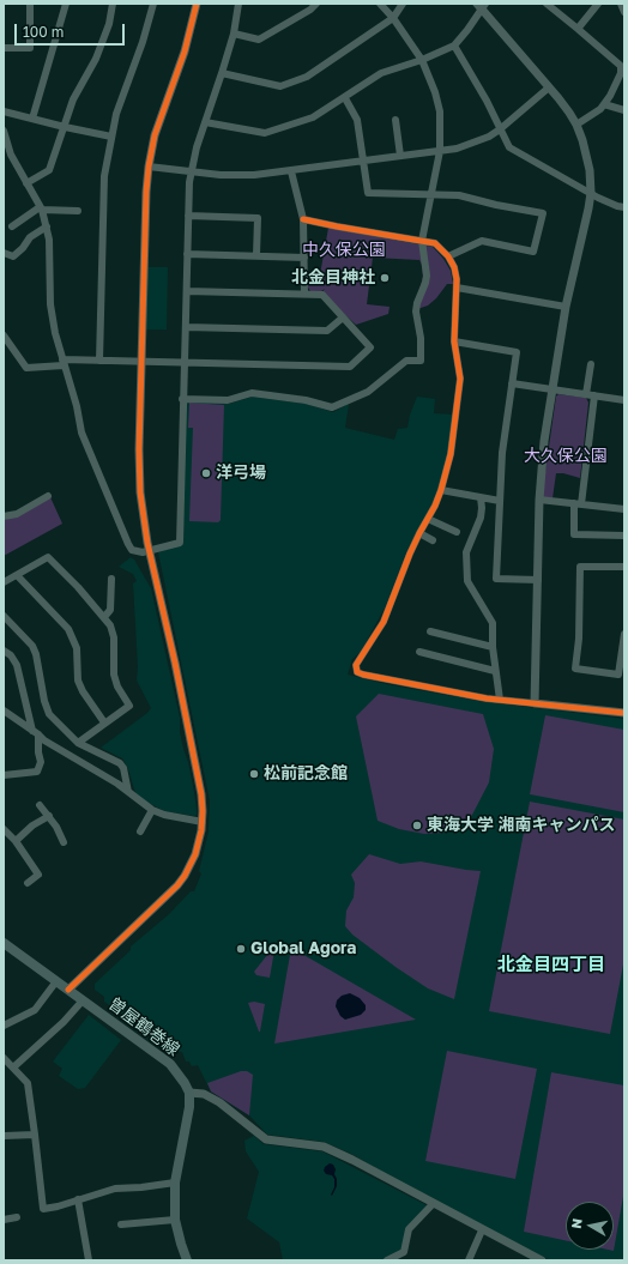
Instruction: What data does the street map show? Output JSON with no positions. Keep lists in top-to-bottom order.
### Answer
{
  "streets": {
    "main road": ["曽屋鶴巻線"]
  },
  "districts": ["北金目四丁目"],
  "parks": ["中久保公園", "大久保公園"],
  "places": [
    "北金目神社",
    "洋弓場",
    "松前記念館",
    "東海大学 湘南キャンパス",
    "Global Agora"
  ],
  "scale_bar": "100 m",
  "north": "left"
}
